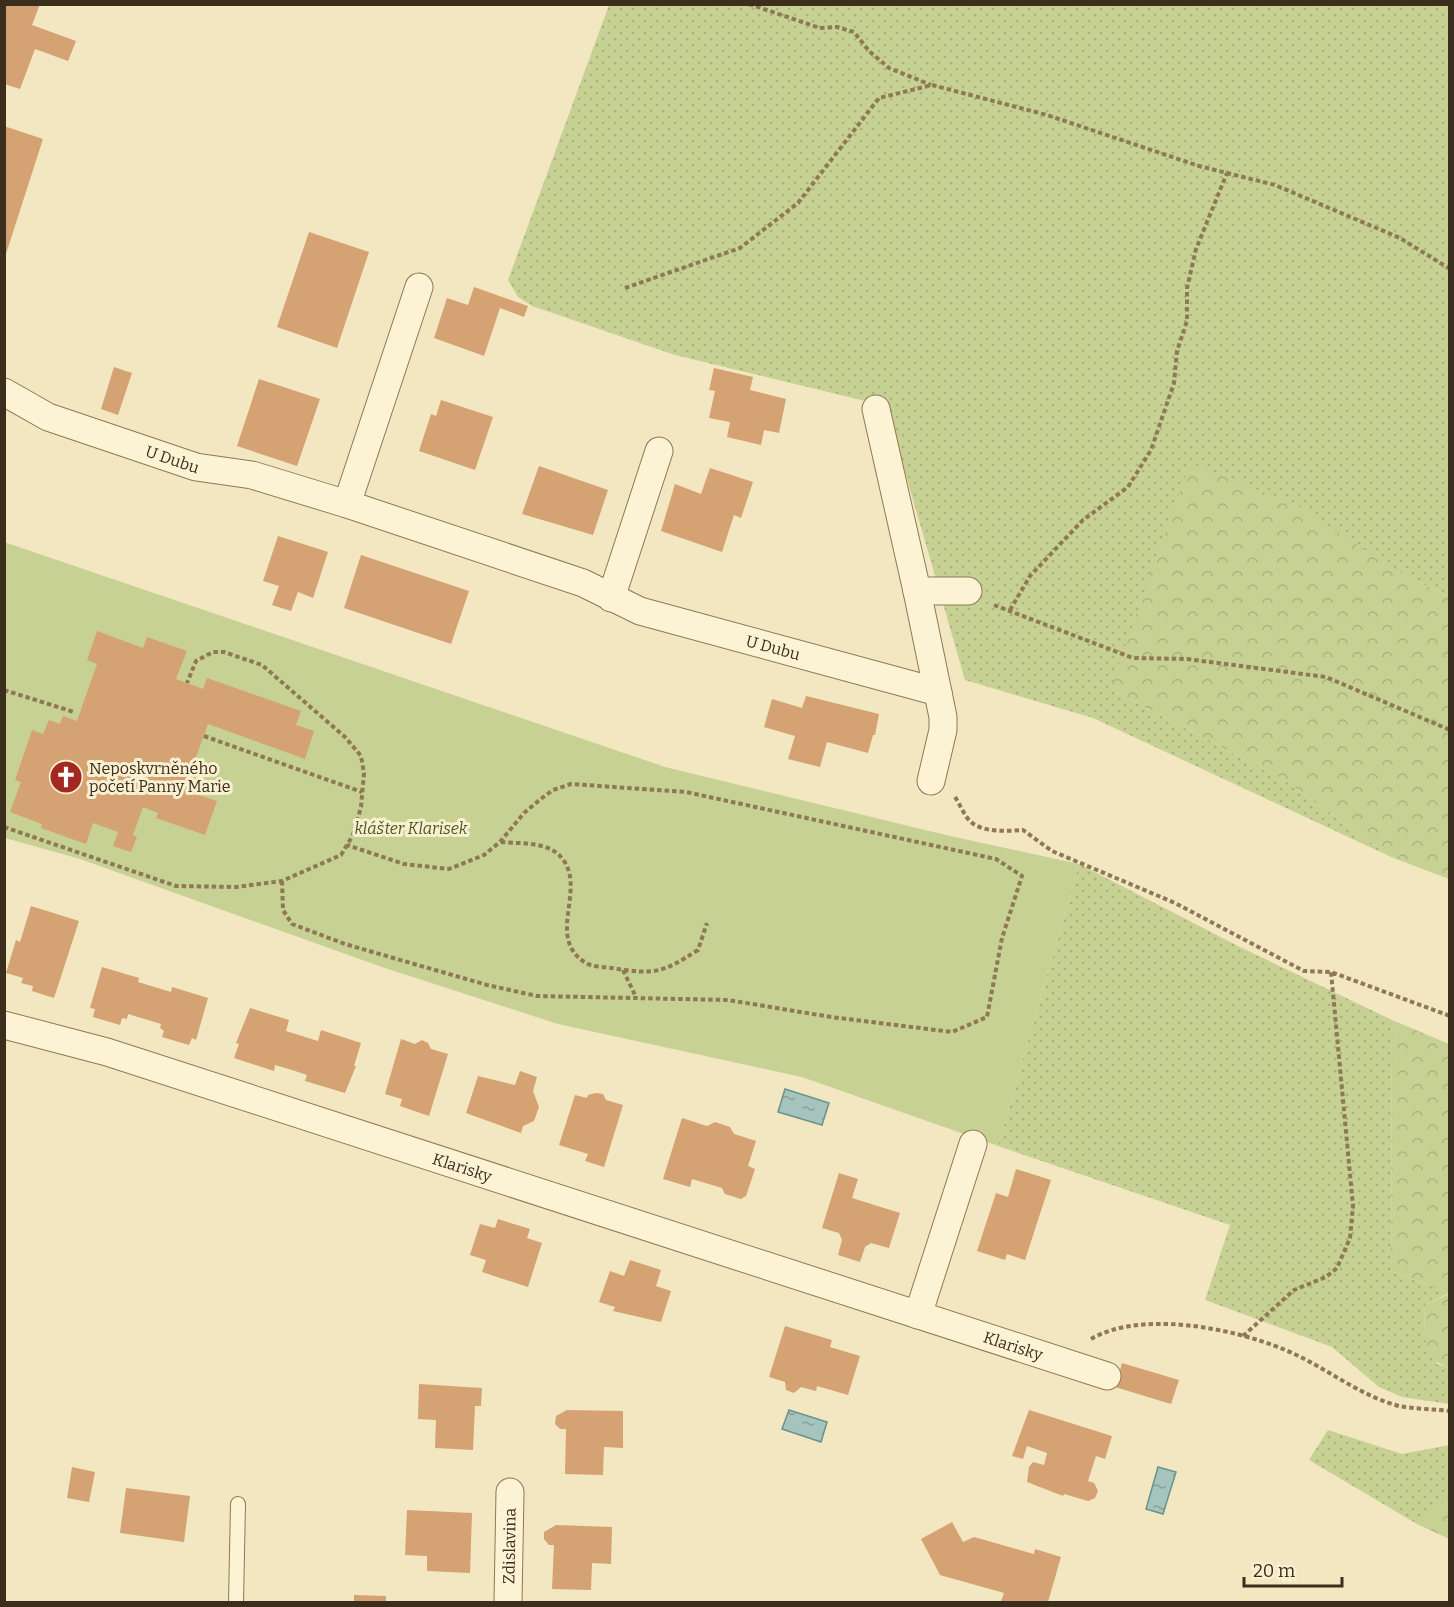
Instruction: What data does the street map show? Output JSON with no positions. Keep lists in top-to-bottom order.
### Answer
{
  "streets": {
    "street": ["U Dubu", "Klarisky", "Zdislavina"]
  },
  "parks": ["klášter Klarisek"],
  "places": {
    "church": ["Neposkvrněného početí Panny Marie"]
  },
  "scale_bar": "20 m"
}
